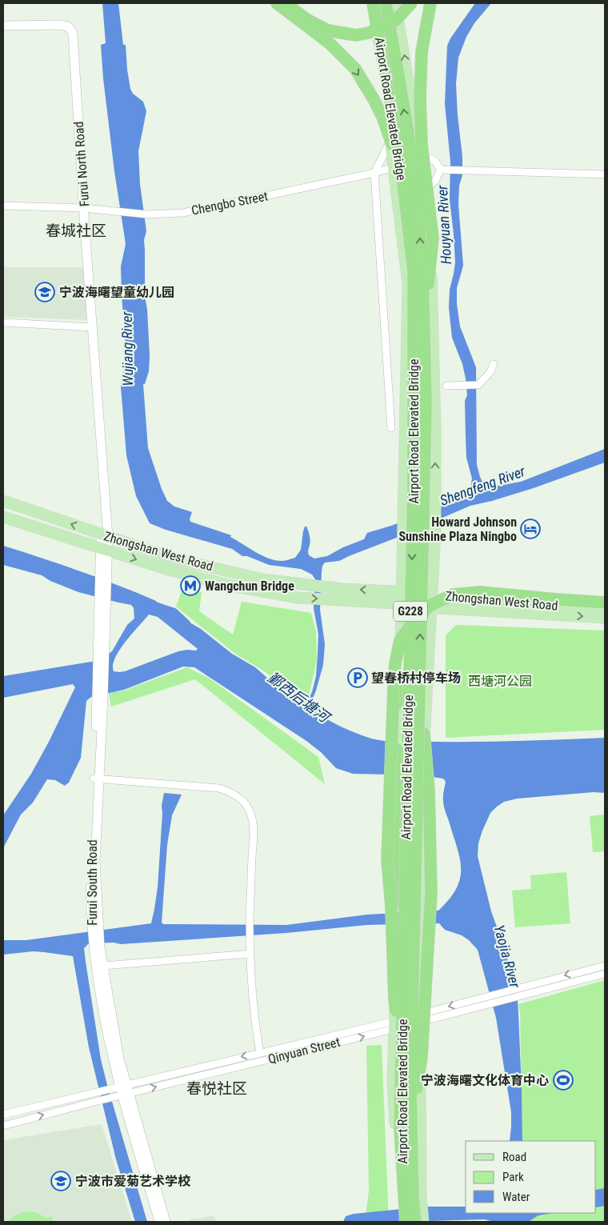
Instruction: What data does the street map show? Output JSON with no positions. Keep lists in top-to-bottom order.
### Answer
{
  "streets": {
    "highway": ["Airport Road Elevated Bridge", "G228"],
    "main road": ["Zhongshan West Road"],
    "street": [
      "Furui North Road",
      "Chengbo Street",
      "Furui South Road",
      "Qinyuan Street"
    ]
  },
  "crossings": [
    ["Furui North Road", "Chengbo Street"],
    ["Furui North Road", "Zhongshan West Road"],
    ["Furui North Road", "Furui South Road"],
    ["Zhongshan West Road", "Furui South Road"],
    ["Furui South Road", "Qinyuan Street"]
  ],
  "districts": ["春城社区", "春悦社区"],
  "water": [
    "Houyuan River",
    "Wujiang River",
    "Shengfeng River",
    "鄞西后塘河",
    "Yaojia River"
  ],
  "parks": ["西塘河公园"],
  "places": {
    "school or university": ["宁波海曙望童幼儿园", "宁波市爱菊艺术学校"],
    "hotel": ["Howard Johnson Sunshine Plaza Ningbo"],
    "metro station": ["Wangchun Bridge"],
    "parking": ["望春桥村停车场"],
    "sports": ["宁波海曙文化体育中心"]
  },
  "legend": ["Road", "Park", "Water"]
}
